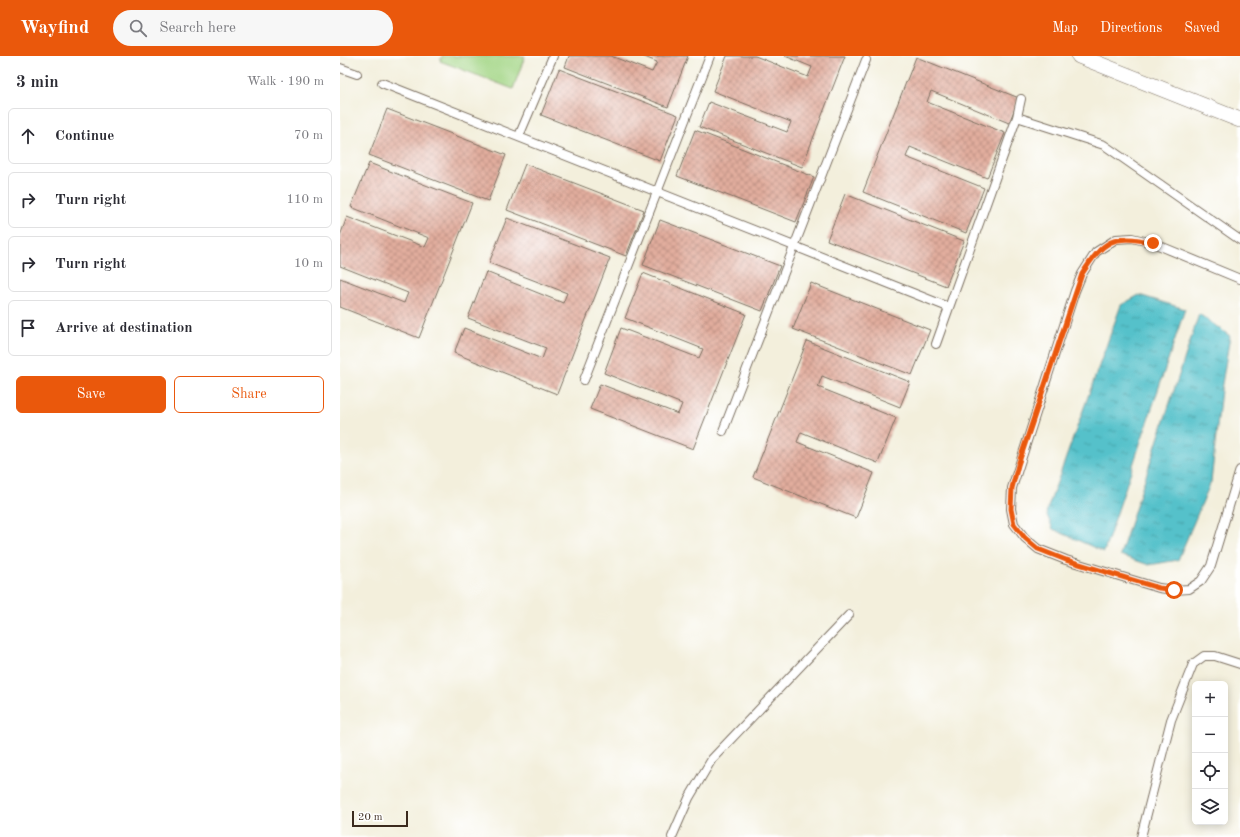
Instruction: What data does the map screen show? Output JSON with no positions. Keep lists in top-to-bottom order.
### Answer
{
  "scale_bar": "20 m",
  "page": {
    "header": "Wayfind",
    "search": "Search here",
    "nav": ["Map", "Directions", "Saved"],
    "heading": ["3 min", "Walk · 190 m"],
    "list": [
      ["Continue", "70 m"],
      ["Turn right", "110 m"],
      ["Turn right", "10 m"],
      "Arrive at destination"
    ],
    "buttons": ["Save", "Share"],
    "map_buttons": ["+", "−"],
    "scale": "20 m"
  }
}
